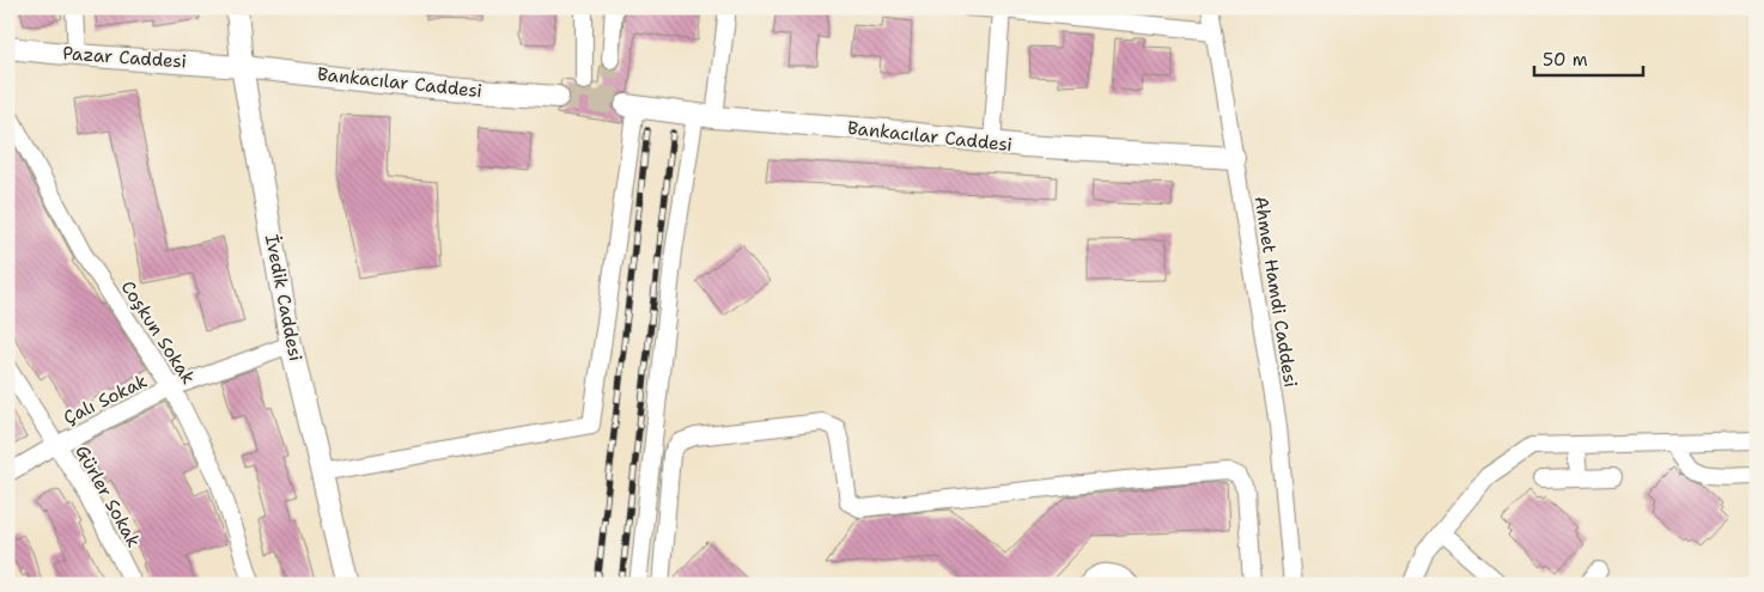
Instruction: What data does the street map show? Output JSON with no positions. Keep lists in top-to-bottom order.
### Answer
{
  "streets": {
    "main road": ["Pazar Caddesi", "Bankacılar Caddesi", "İvedik Caddesi"],
    "street": [
      "Ahmet Hamdi Caddesi",
      "Coşkun Sokak",
      "Çalı Sokak",
      "Gürler Sokak"
    ]
  },
  "crossings": [
    ["Pazar Caddesi", "Bankacılar Caddesi"],
    ["Pazar Caddesi", "İvedik Caddesi"],
    ["Bankacılar Caddesi", "Ahmet Hamdi Caddesi"],
    ["Bankacılar Caddesi", "İvedik Caddesi"],
    ["İvedik Caddesi", "Çalı Sokak"],
    ["Coşkun Sokak", "Çalı Sokak"],
    ["Çalı Sokak", "Gürler Sokak"]
  ],
  "scale_bar": "50 m"
}
